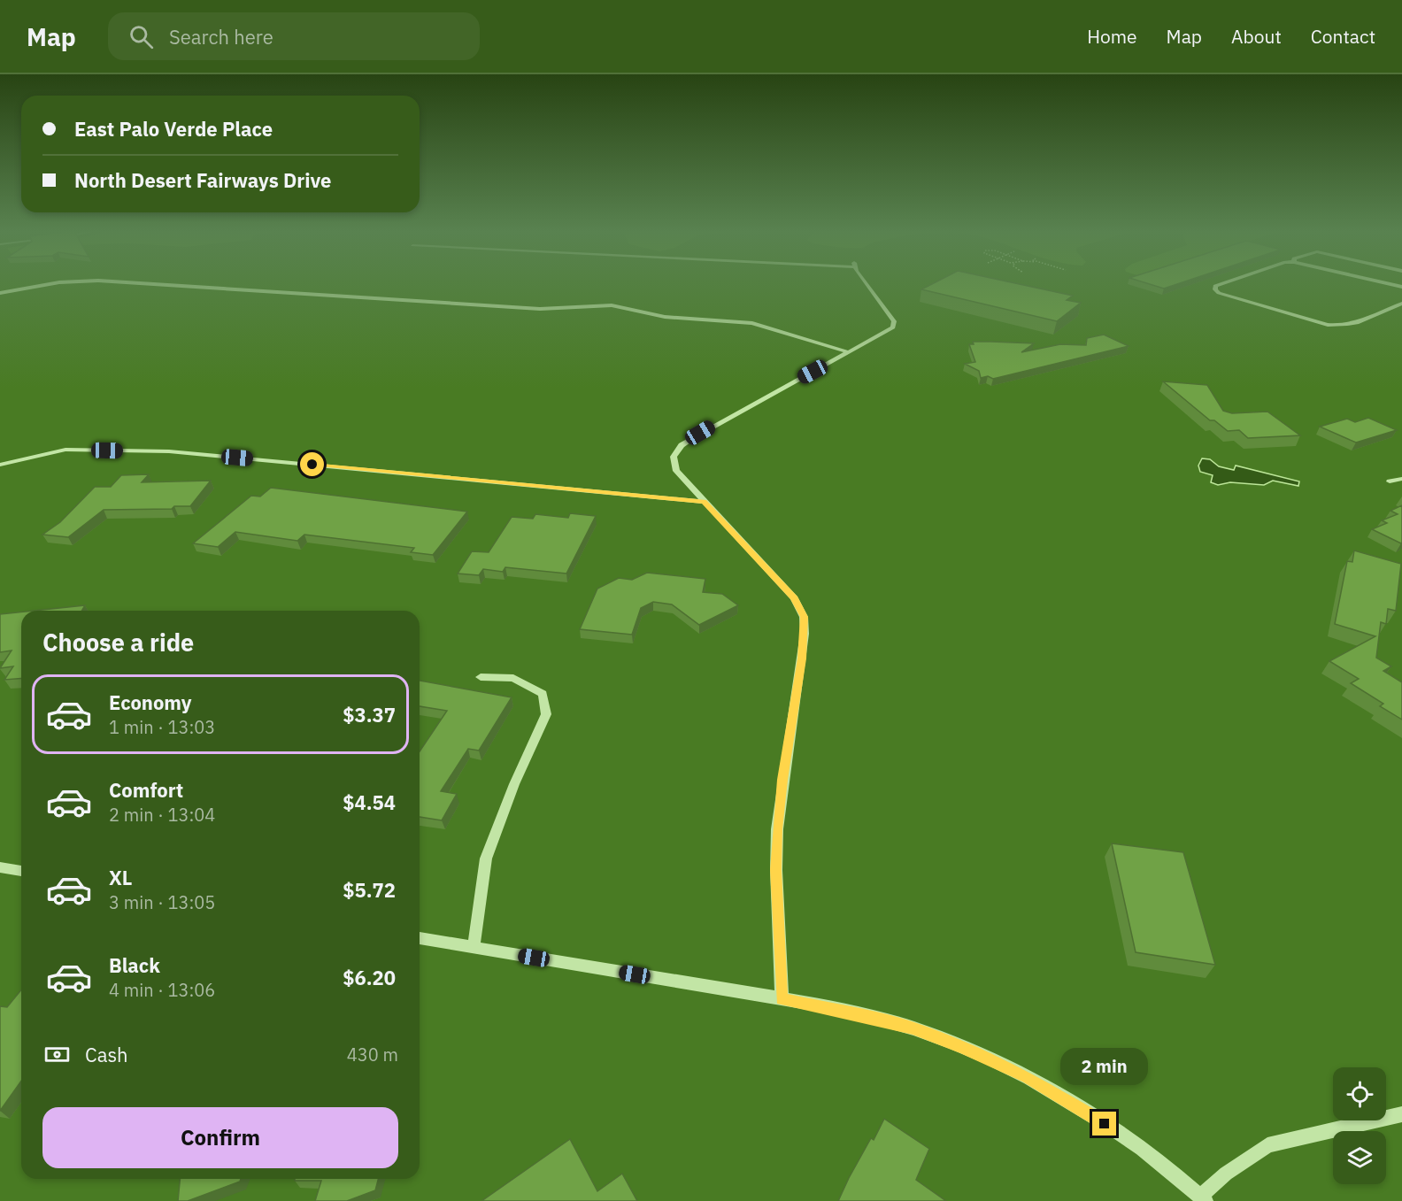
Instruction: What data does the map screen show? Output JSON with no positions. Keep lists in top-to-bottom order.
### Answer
{
  "page": {
    "header": "Map",
    "search": "Search here",
    "nav": [
      "Home",
      "Map",
      "About",
      "Contact"
    ],
    "banner": ["East Palo Verde Place", "North Desert Fairways Drive"],
    "heading": "Choose a ride",
    "list": [
      {
        "name": "Economy",
        "note": "1 min · 13:03",
        "value": "$3.37"
      },
      {
        "name": "Comfort",
        "note": "2 min · 13:04",
        "value": "$4.54"
      },
      {
        "name": "XL",
        "note": "3 min · 13:05",
        "value": "$5.72"
      },
      {
        "name": "Black",
        "note": "4 min · 13:06",
        "value": "$6.20"
      }
    ],
    "pay": ["Cash", "430 m"],
    "bubble": "2 min",
    "buttons": "Confirm"
  }
}
